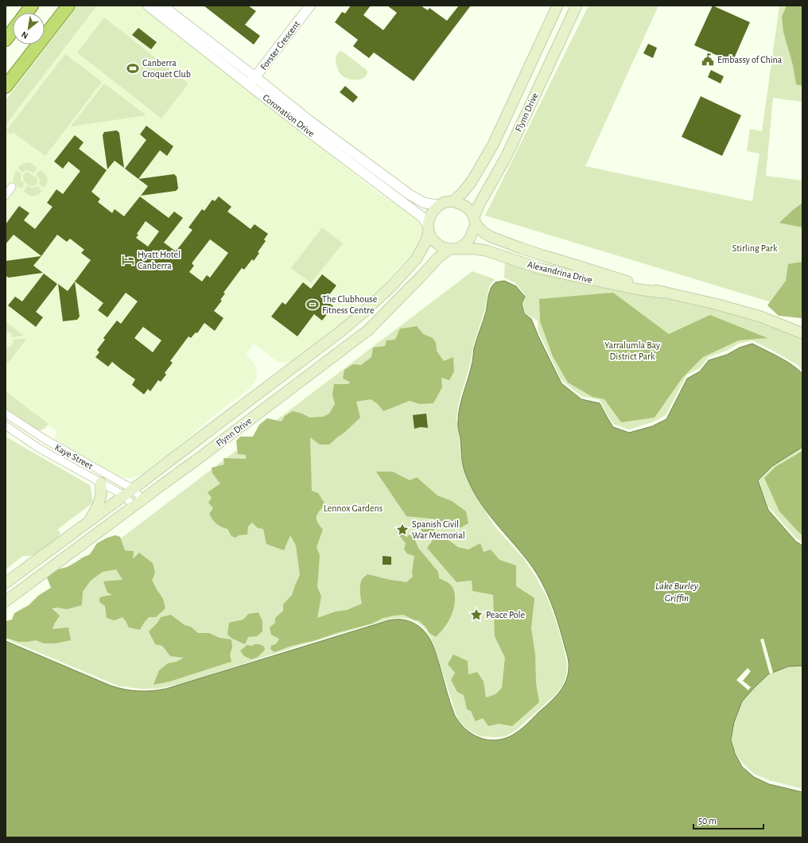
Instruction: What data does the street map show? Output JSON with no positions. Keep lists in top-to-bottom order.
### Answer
{
  "streets": {
    "main road": ["Flynn Drive", "Alexandrina Drive"],
    "street": ["Forster Crescent", "Coronation Drive", "Kaye Street"]
  },
  "crossings": [
    ["Forster Crescent", "Coronation Drive"],
    ["Flynn Drive", "Coronation Drive"],
    ["Flynn Drive", "Alexandrina Drive"],
    ["Flynn Drive", "Kaye Street"],
    ["Coronation Drive", "Alexandrina Drive"]
  ],
  "water": ["Lake Burley Griffin"],
  "parks": ["Stirling Park", "Yarralumla Bay District Park", "Lennox Gardens"],
  "places": {
    "public building": ["Embassy of China"],
    "sports": ["Canberra Croquet Club", "The Clubhouse Fitness Centre"],
    "hotel": ["Hyatt Hotel Canberra"],
    "place": ["Spanish Civil War Memorial", "Peace Pole"]
  },
  "scale_bar": "50 m",
  "north": "bottom left"
}
